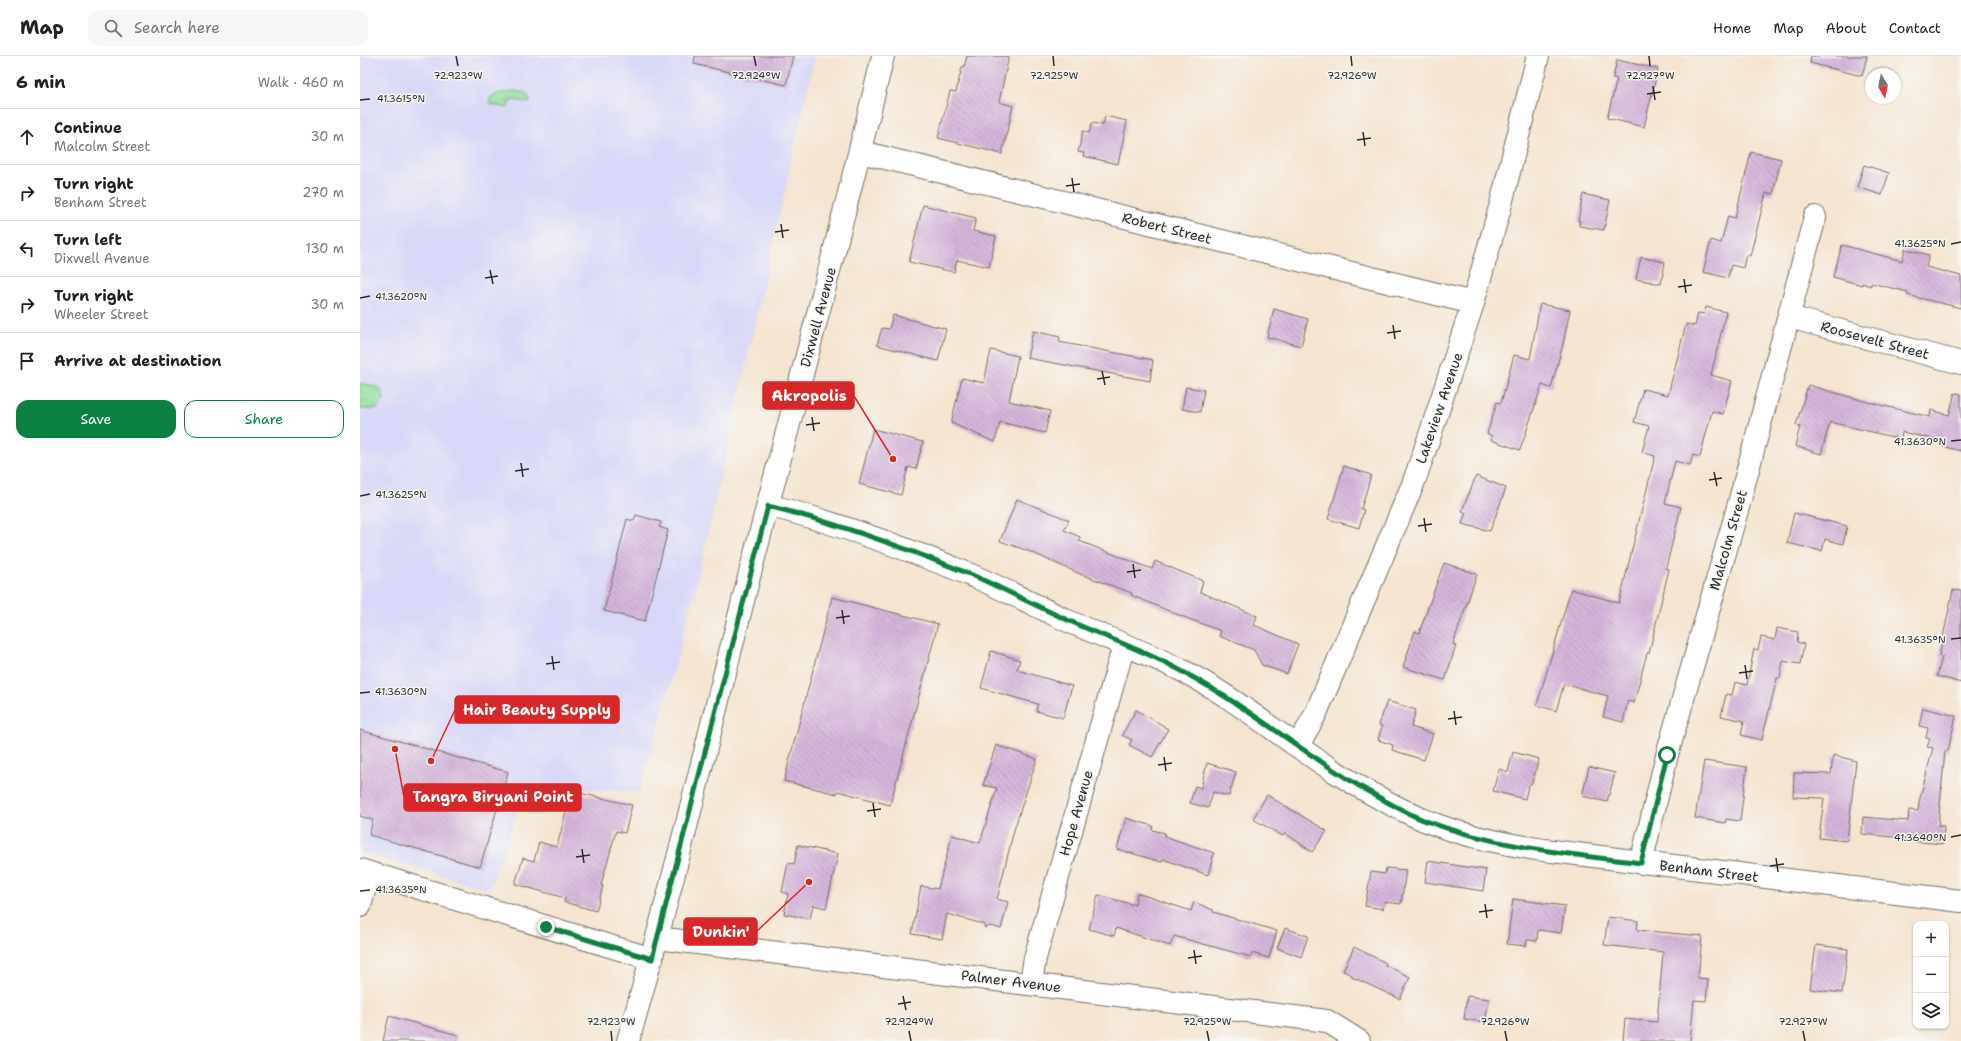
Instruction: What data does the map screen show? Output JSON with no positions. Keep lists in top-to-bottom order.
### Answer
{
  "streets": {
    "street": [
      "Robert Street",
      "Dixwell Avenue",
      "Roosevelt Street",
      "Lakeview Avenue",
      "Malcolm Street",
      "Hope Avenue",
      "Benham Street",
      "Palmer Avenue"
    ]
  },
  "crossings": [
    ["Robert Street", "Dixwell Avenue"],
    ["Robert Street", "Lakeview Avenue"],
    ["Dixwell Avenue", "Benham Street"],
    ["Dixwell Avenue", "Palmer Avenue"],
    ["Roosevelt Street", "Malcolm Street"],
    ["Lakeview Avenue", "Benham Street"],
    ["Malcolm Street", "Benham Street"],
    ["Hope Avenue", "Benham Street"],
    ["Hope Avenue", "Palmer Avenue"]
  ],
  "places": [
    "Akropolis",
    "Tangra Biryani Point",
    "Hair Beauty Supply",
    "Dunkin'"
  ],
  "north": "bottom",
  "page": {
    "header": "Map",
    "search": "Search here",
    "nav": [
      "Home",
      "Map",
      "About",
      "Contact"
    ],
    "heading": ["6 min", "Walk · 460 m"],
    "list": [
      ["Continue", "Malcolm Street", "30 m"],
      ["Turn right", "Benham Street", "270 m"],
      ["Turn left", "Dixwell Avenue", "130 m"],
      ["Turn right", "Wheeler Street", "30 m"],
      "Arrive at destination"
    ],
    "buttons": ["Save", "Share"],
    "map_buttons": ["+", "−"]
  },
  "coordinates": [
    "72.923°W",
    "72.924°W",
    "72.925°W",
    "72.926°W",
    "72.927°W",
    "41.3615°N",
    "41.3625°N",
    "41.3620°N",
    "41.3630°N",
    "41.3635°N",
    "41.3640°N"
  ]
}
